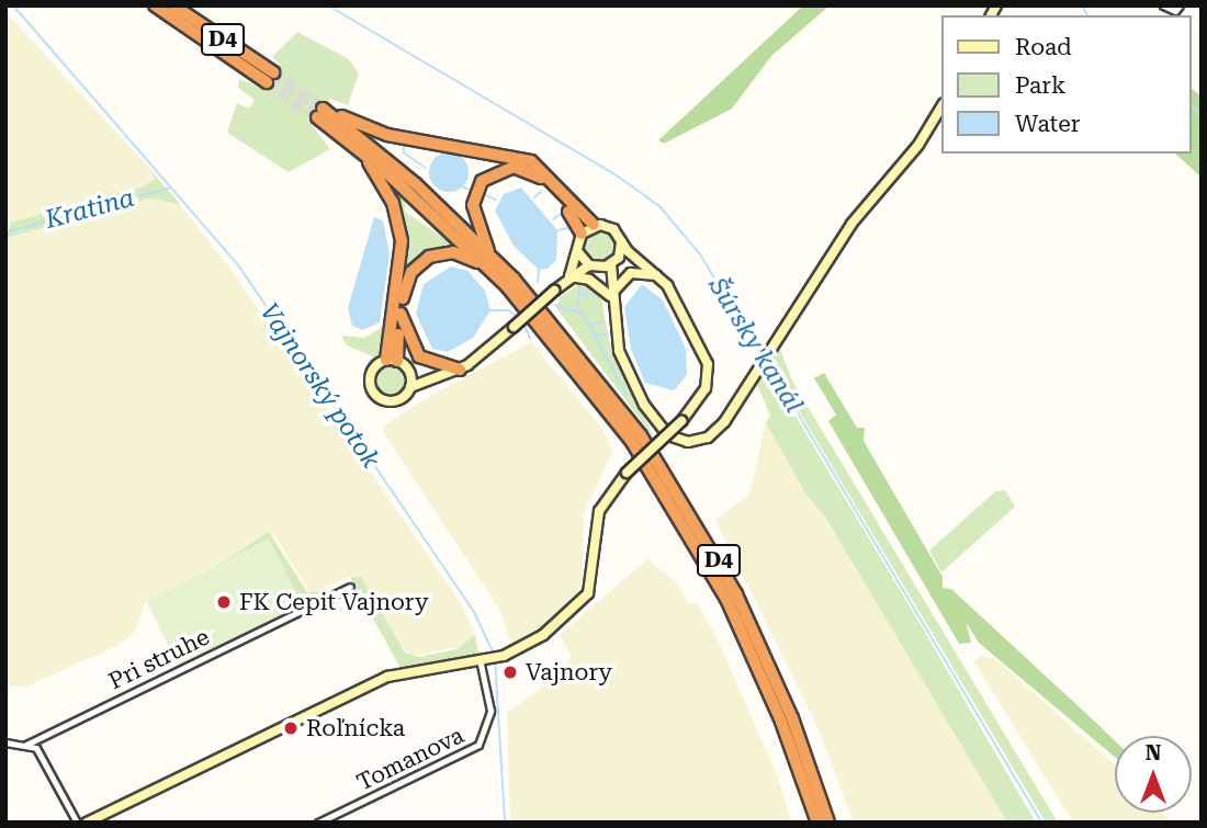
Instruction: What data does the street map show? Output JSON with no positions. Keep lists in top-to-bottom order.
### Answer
{
  "streets": {
    "highway": ["D4"],
    "street": ["Pri struhe", "Tomanova"]
  },
  "water": ["Kratina", "Šúrsky kanál", "Vajnorský potok"],
  "places": ["FK Cepit Vajnory", "Vajnory", "Roľnícka"],
  "legend": ["Road", "Park", "Water"],
  "north": "top"
}
